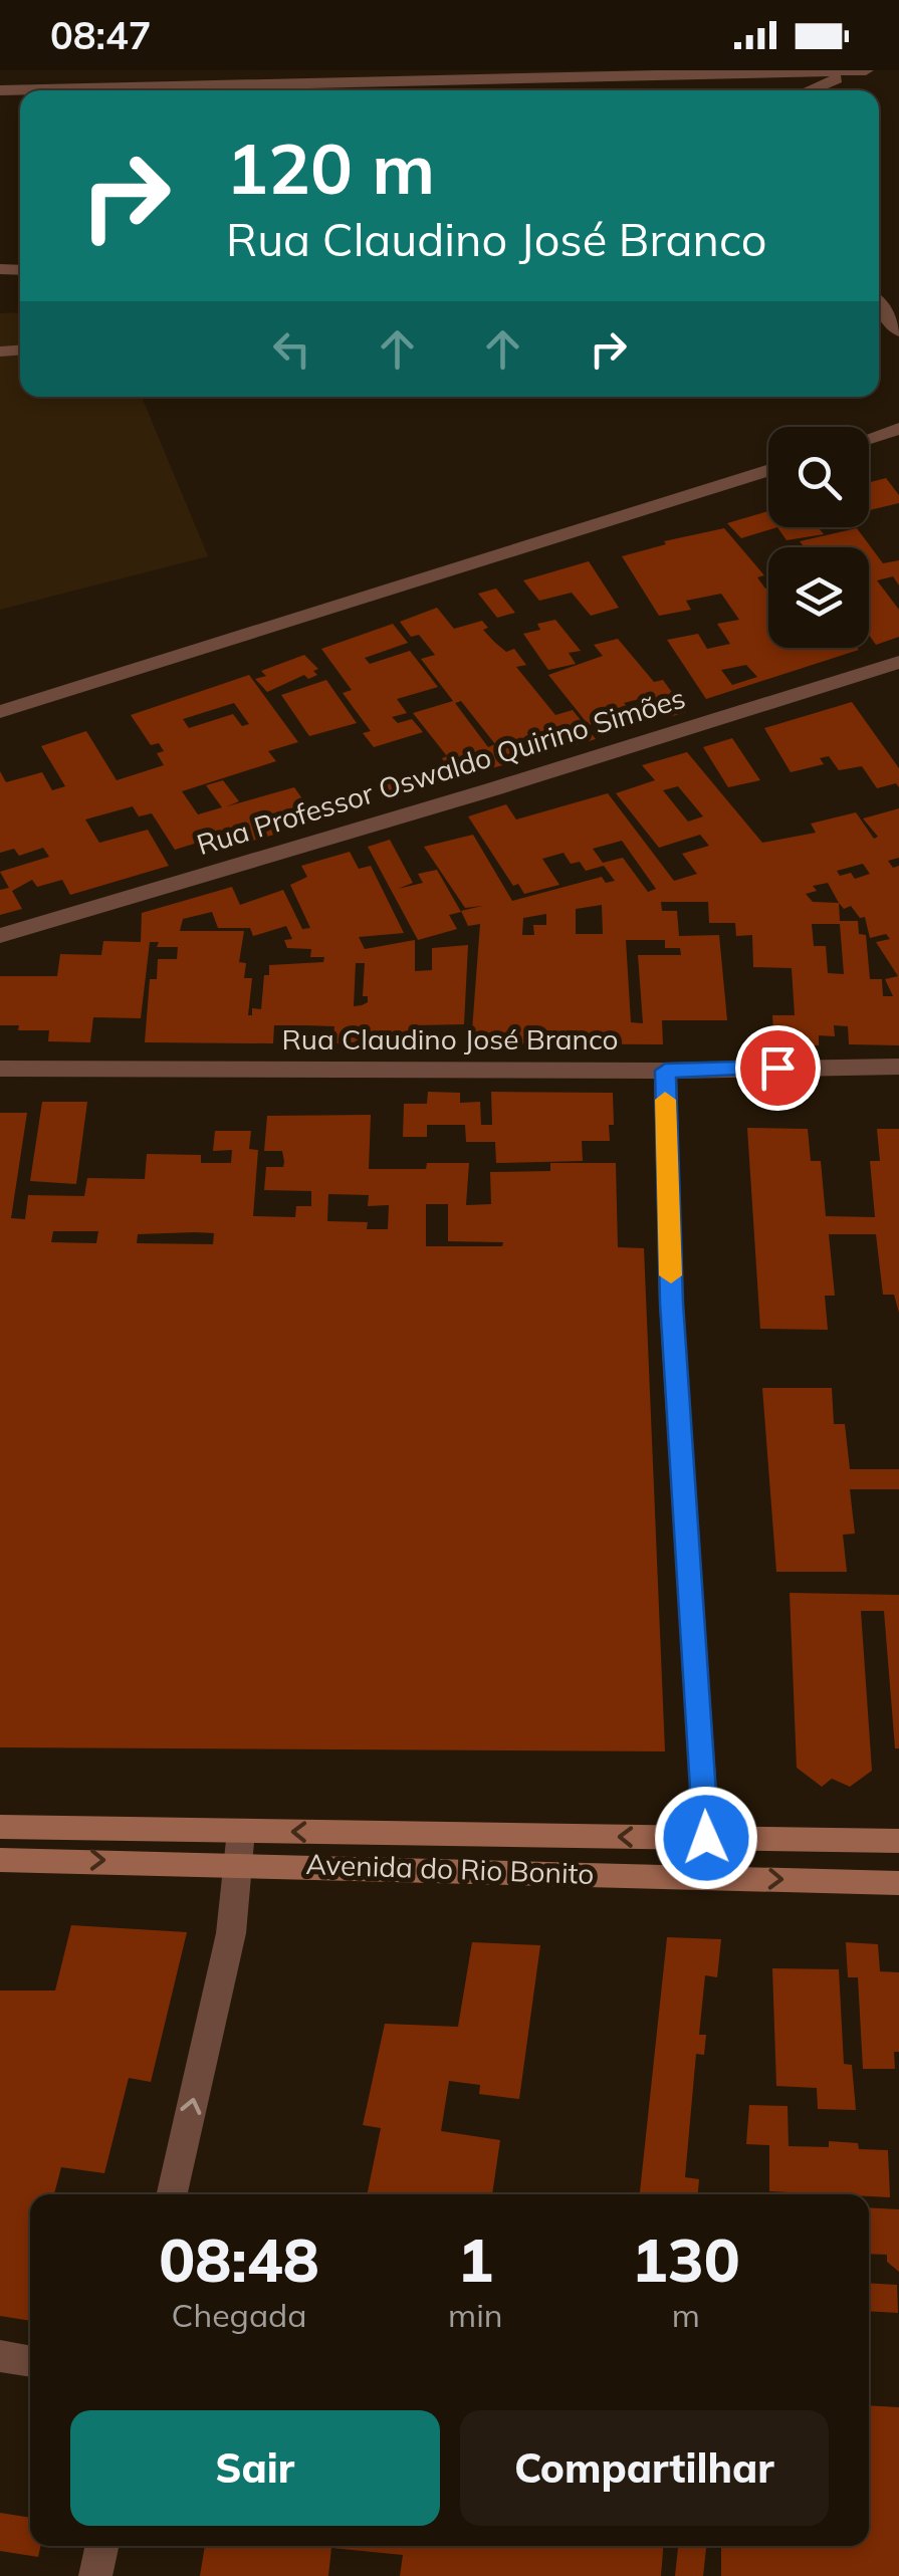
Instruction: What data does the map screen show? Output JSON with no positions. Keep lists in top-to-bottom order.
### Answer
{
  "streets": {
    "main road": ["Avenida do Rio Bonito"],
    "street": ["Rua Professor Oswaldo Quirino Simões", "Rua Claudino José Branco"]
  },
  "page": {
    "status": "08:47",
    "turn": ["120 m", "Rua Claudino José Branco"],
    "eta": [
      "08:48",
      "Chegada",
      "1",
      "min",
      "130",
      "m"
    ],
    "buttons": ["Sair", "Compartilhar"]
  }
}
